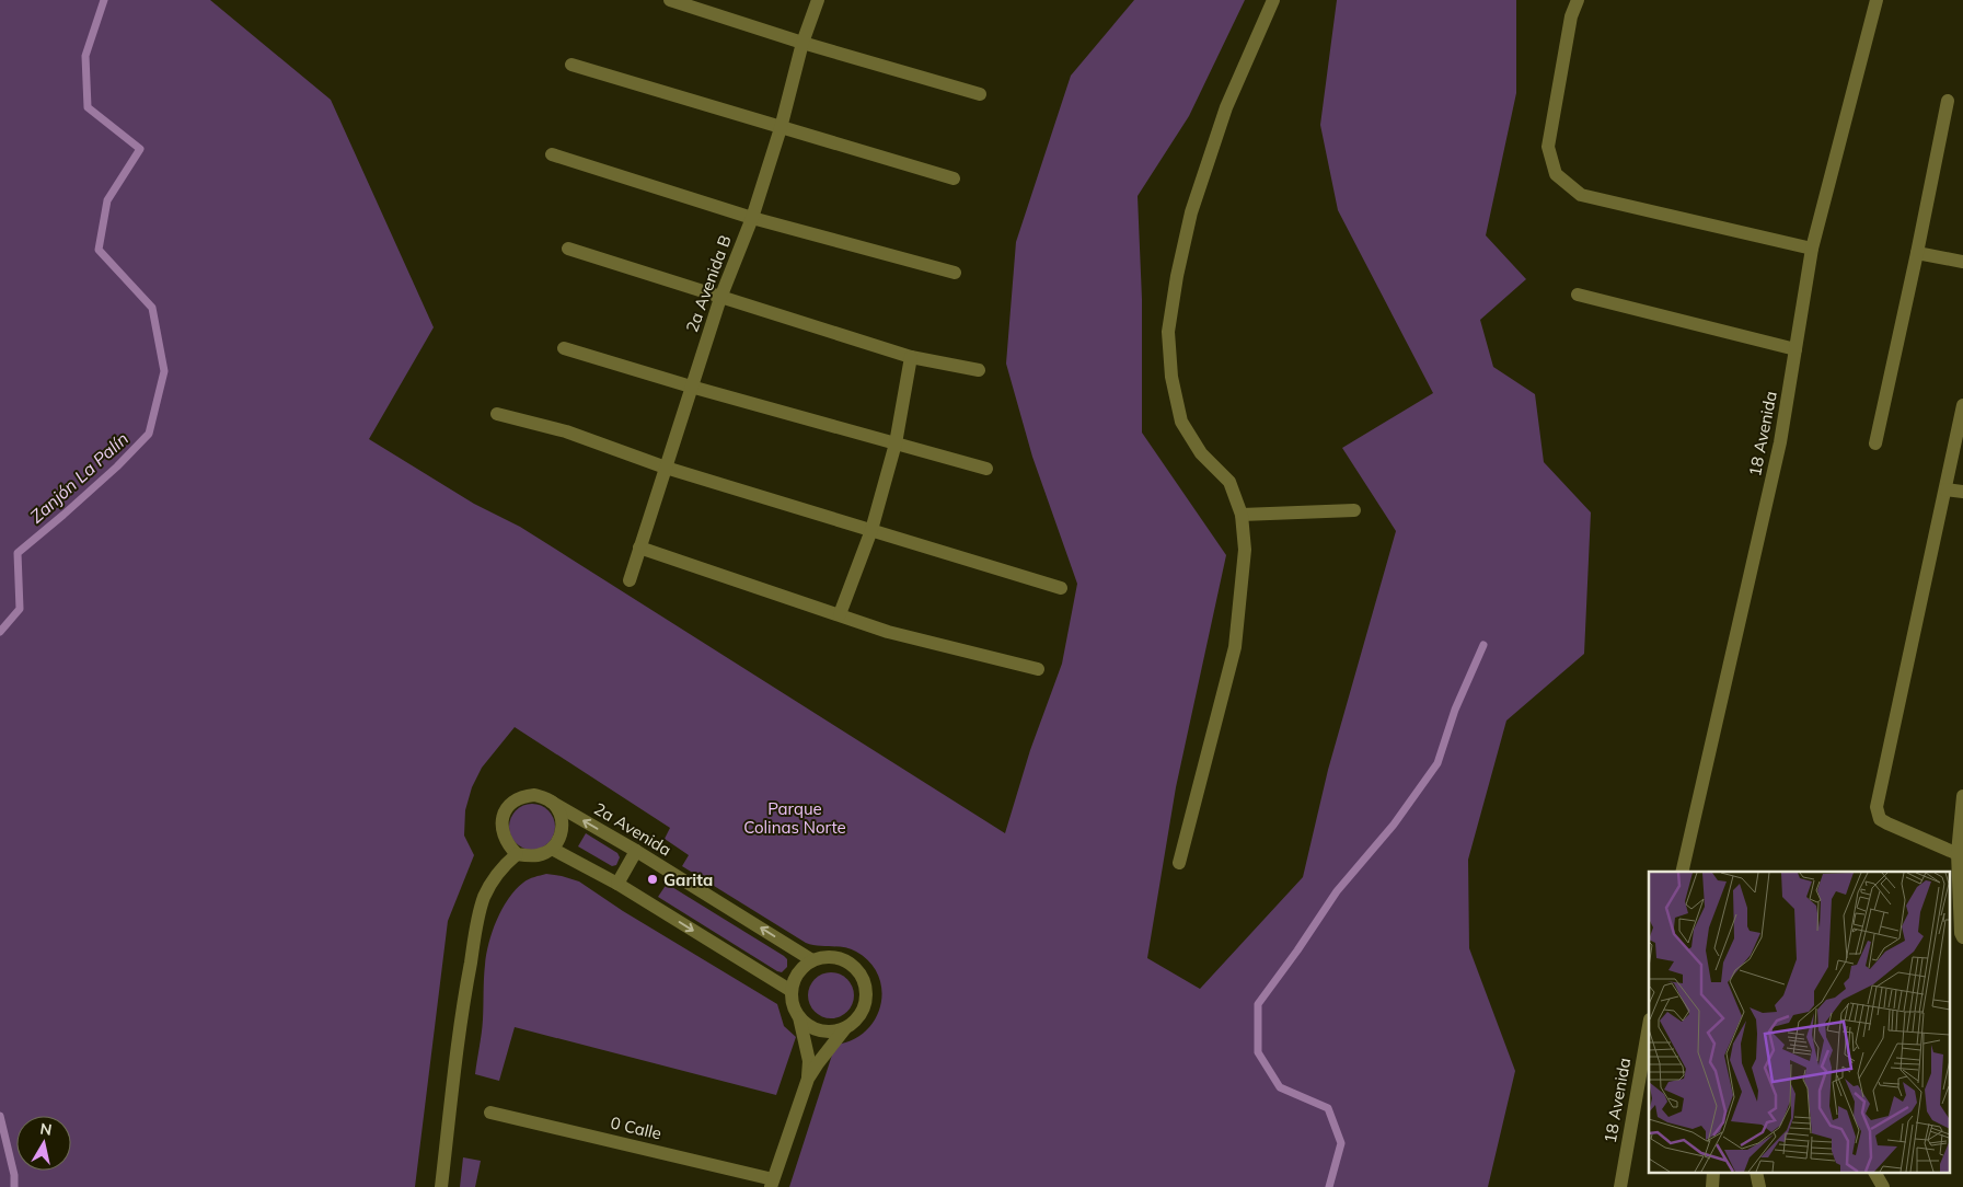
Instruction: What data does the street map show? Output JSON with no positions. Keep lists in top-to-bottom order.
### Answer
{
  "streets": {
    "street": [
      "2a Avenida B",
      "18 Avenida",
      "2a Avenida",
      "0 Calle"
    ]
  },
  "water": ["Zanjón La Palín"],
  "parks": ["Parque Colinas Norte"],
  "places": ["Garita"],
  "north": "top"
}
